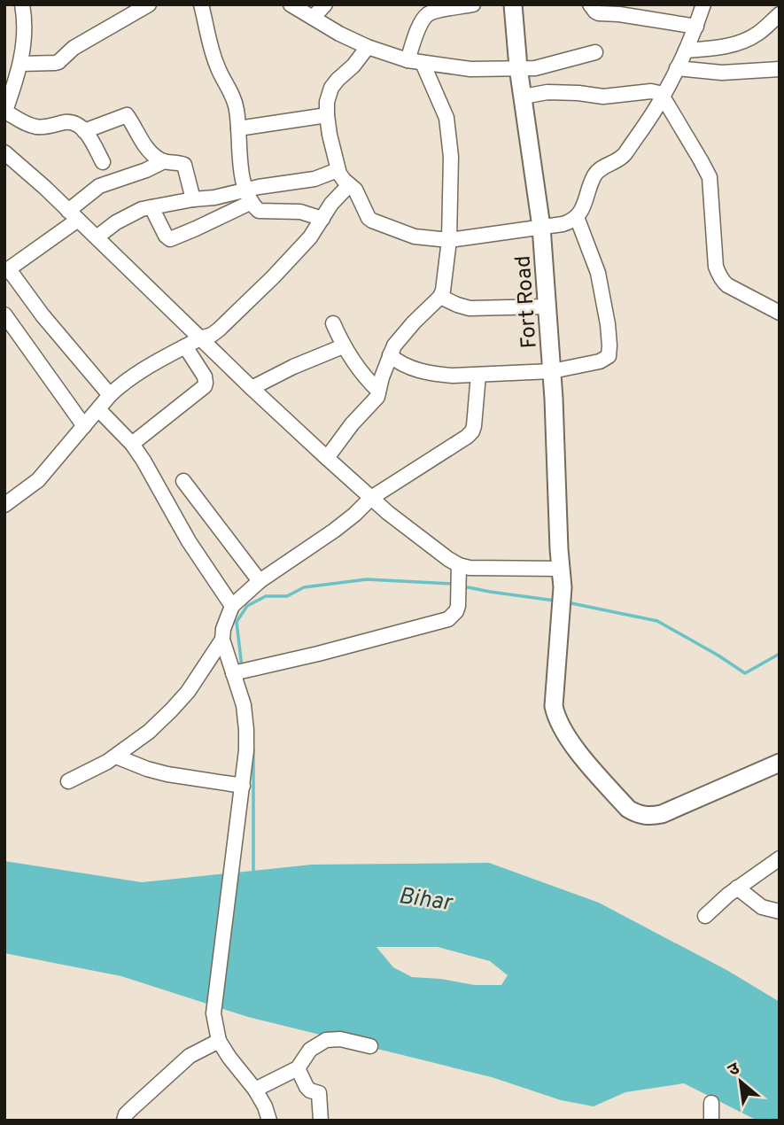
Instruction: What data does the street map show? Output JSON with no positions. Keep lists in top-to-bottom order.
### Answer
{
  "streets": {
    "main road": ["Fort Road"]
  },
  "water": ["Bihar"],
  "north": "top left"
}
